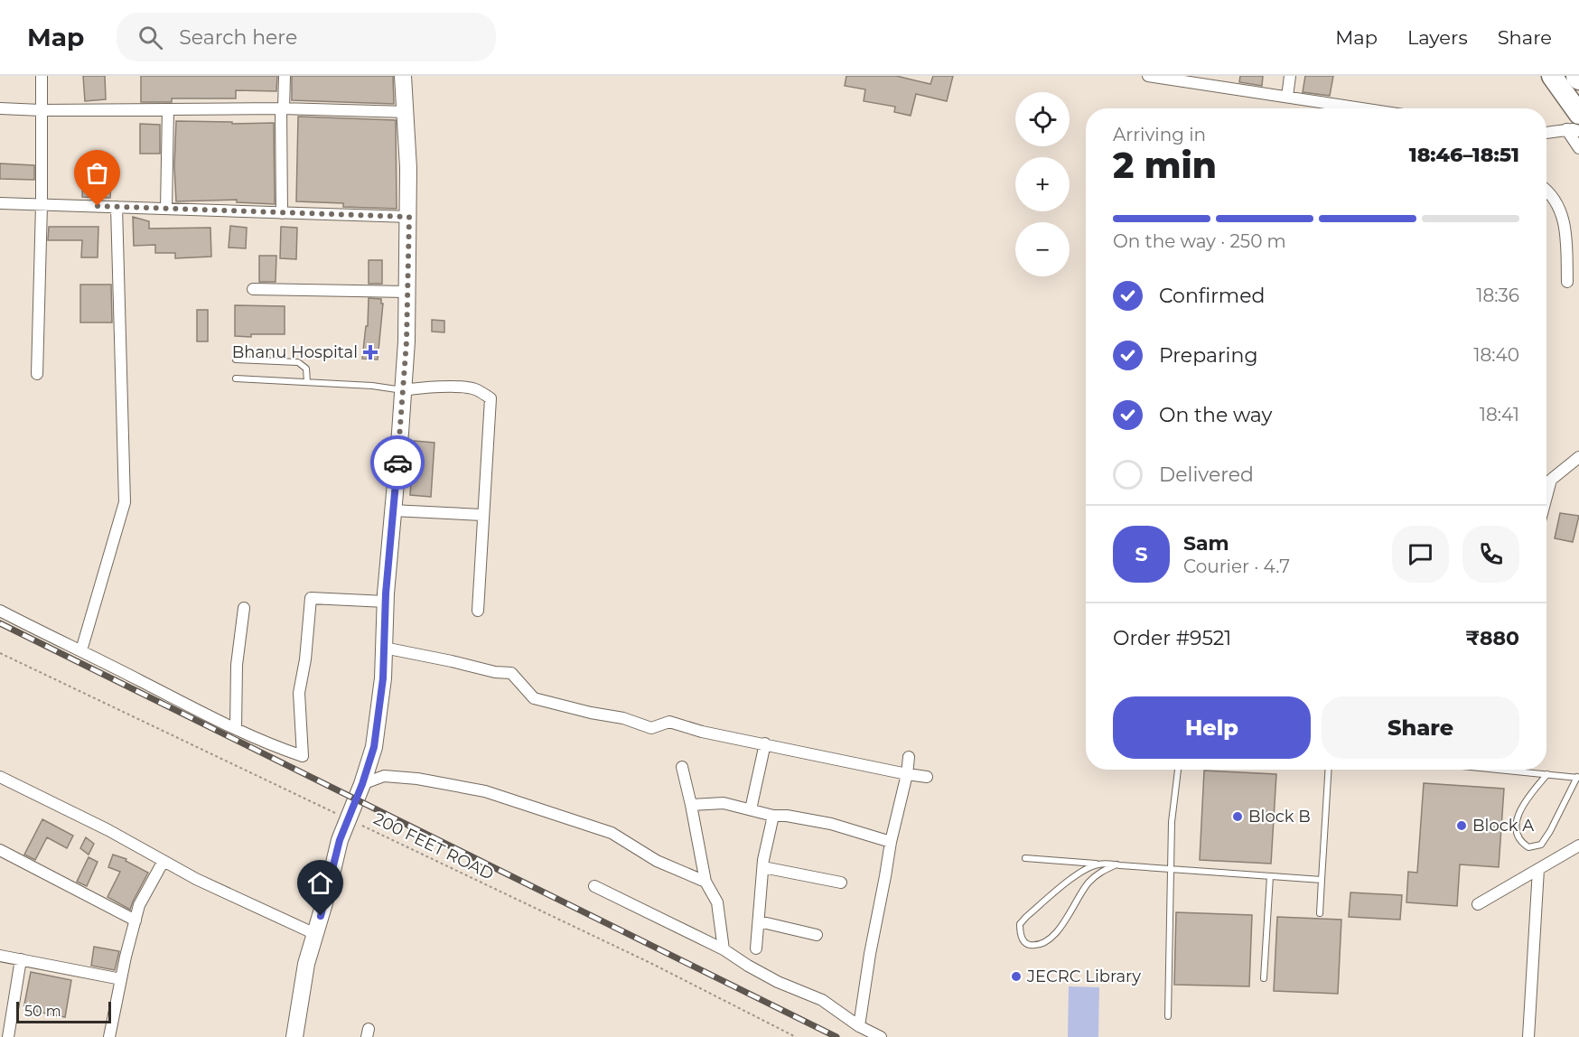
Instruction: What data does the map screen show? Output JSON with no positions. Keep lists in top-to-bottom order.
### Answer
{
  "streets": {
    "path": ["200 FEET ROAD"]
  },
  "places": {
    "health": ["Bhanu Hospital"],
    "other": ["Block B", "Block A", "JECRC Library"]
  },
  "scale_bar": "50 m",
  "page": {
    "header": "Map",
    "search": "Search here",
    "nav": ["Map", "Layers", "Share"],
    "map_buttons": ["+", "−"],
    "heading": ["2 min", "Arriving in", "18:46–18:51"],
    "panel": [
      "Sam",
      "Courier · 4.7",
      "Order #9521",
      "₹880"
    ],
    "bar": "On the way · 250 m",
    "list": [
      ["Confirmed", "18:36"],
      ["Preparing", "18:40"],
      ["On the way", "18:41"],
      "Delivered"
    ],
    "round": "S",
    "buttons": ["Help", "Share"],
    "scale": "50 m"
  }
}
